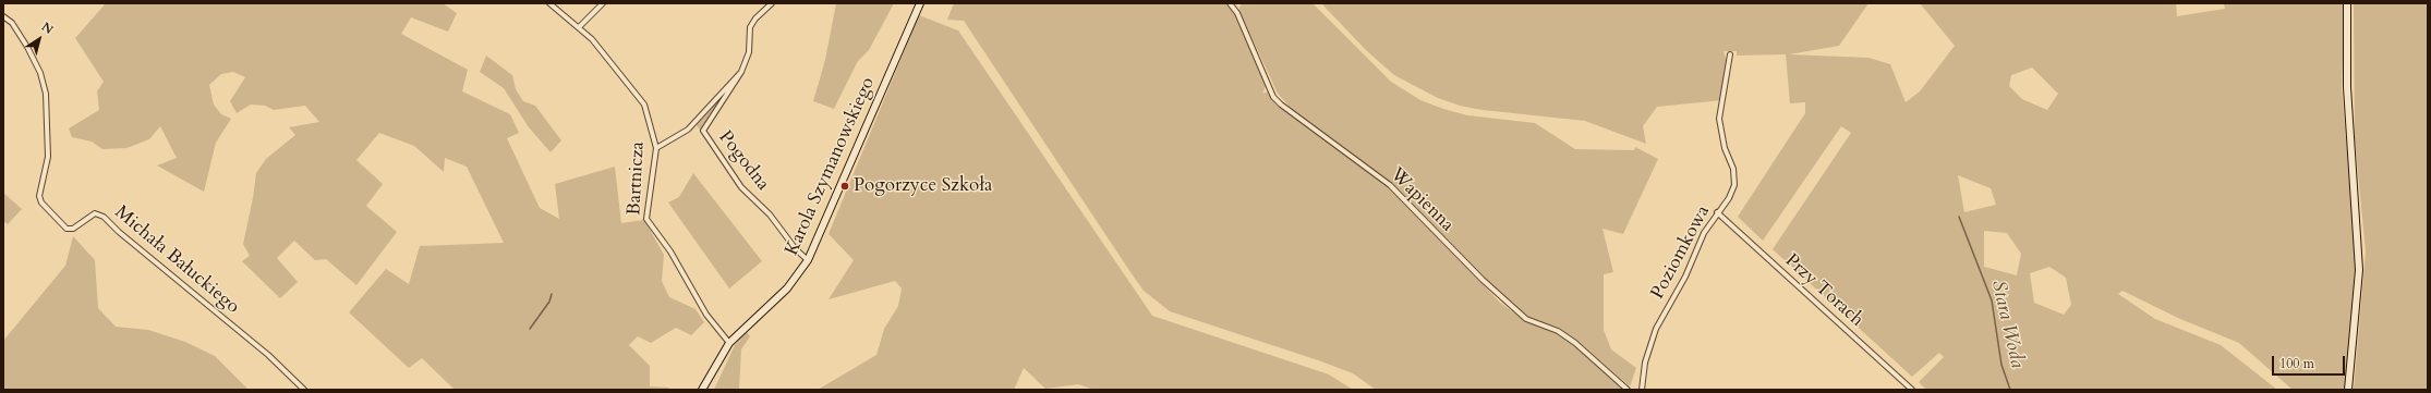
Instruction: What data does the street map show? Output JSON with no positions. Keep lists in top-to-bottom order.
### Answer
{
  "streets": {
    "street": [
      "Pogodna",
      "Karola Szymanowskiego",
      "Bartnicza",
      "Wapienna",
      "Poziomkowa",
      "Michała Bałuckiego",
      "Przy Torach"
    ]
  },
  "crossings": [
    ["Pogodna", "Karola Szymanowskiego"],
    ["Karola Szymanowskiego", "Bartnicza"],
    ["Poziomkowa", "Przy Torach"]
  ],
  "water": ["Stara Woda"],
  "places": ["Pogorzyce Szkoła"],
  "scale_bar": "100 m",
  "north": "top right"
}
